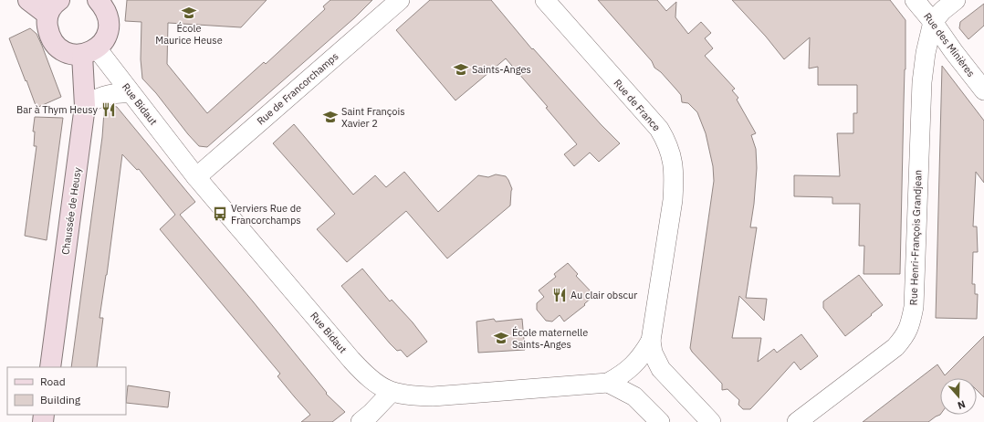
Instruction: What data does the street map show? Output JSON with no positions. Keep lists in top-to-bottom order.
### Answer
{
  "streets": {
    "main road": ["Chaussée de Heusy"],
    "street": [
      "Rue des Minières",
      "Rue de Francorchamps",
      "Rue Bidaut",
      "Rue de France",
      "Rue Henri-François Grandjean"
    ]
  },
  "crossings": [
    ["Rue des Minières", "Rue Henri-François Grandjean"],
    ["Rue de Francorchamps", "Rue Bidaut"],
    ["Rue Bidaut", "Rue de France"],
    ["Rue Bidaut", "Chaussée de Heusy"]
  ],
  "places": {
    "school or university": [
      "École Maurice Heuse",
      "Saints-Anges",
      "Saint François Xavier 2",
      "École maternelle Saints-Anges"
    ],
    "restaurant": ["Bar à Thym Heusy", "Au clair obscur"],
    "bus stop": ["Verviers Rue de Francorchamps"]
  },
  "legend": ["Road", "Building"],
  "north": "bottom"
}
